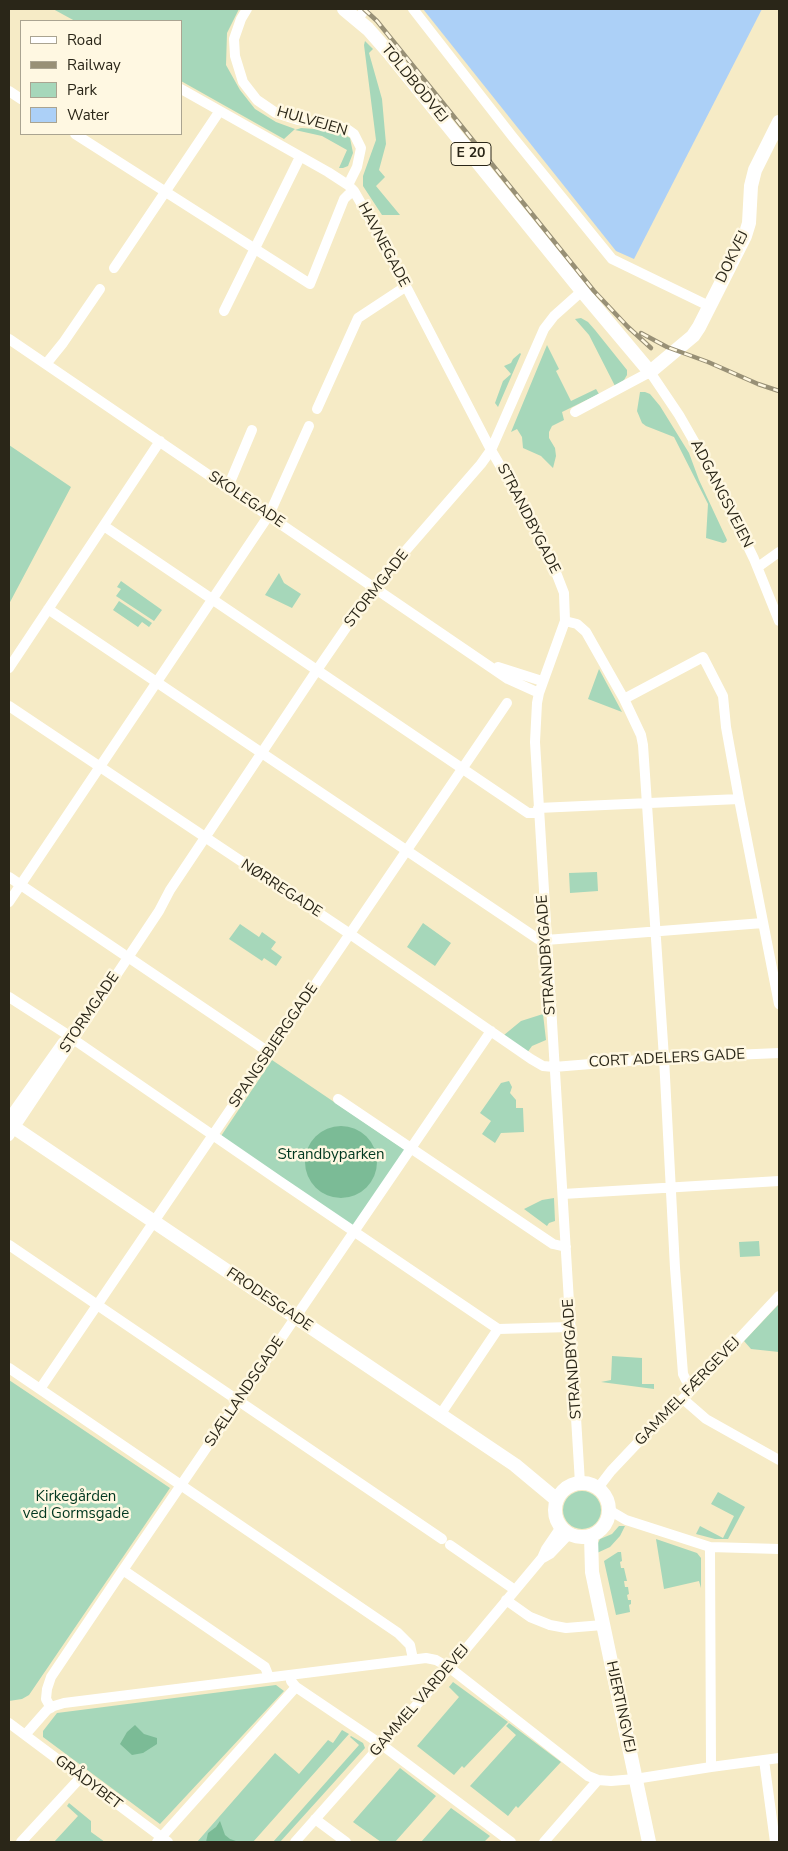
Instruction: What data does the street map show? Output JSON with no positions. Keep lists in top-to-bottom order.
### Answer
{
  "streets": {
    "main road": [
      "TOLDBODVEJ",
      "E 20",
      "DOKVEJ",
      "ADGANGSVEJEN",
      "FRODESGADE",
      "HJERTINGVEJ"
    ],
    "street": [
      "HULVEJEN",
      "HAVNEGADE",
      "SKOLEGADE",
      "STRANDBYGADE",
      "STORMGADE",
      "NØRREGADE",
      "SPANGSBJERGGADE",
      "CORT ADELERS GADE",
      "SJÆLLANDSGADE",
      "GAMMEL FÆRGEVEJ",
      "GAMMEL VARDEVEJ",
      "GRÅDYBET"
    ]
  },
  "crossings": [
    ["TOLDBODVEJ", "E 20"],
    ["TOLDBODVEJ", "ADGANGSVEJEN"],
    ["TOLDBODVEJ", "STORMGADE"],
    ["HULVEJEN", "HAVNEGADE"],
    ["HAVNEGADE", "STRANDBYGADE"],
    ["HAVNEGADE", "STORMGADE"],
    ["DOKVEJ", "ADGANGSVEJEN"],
    ["ADGANGSVEJEN", "STORMGADE"],
    ["SKOLEGADE", "STRANDBYGADE"],
    ["SKOLEGADE", "STORMGADE"],
    ["STRANDBYGADE", "STORMGADE"],
    ["STRANDBYGADE", "NØRREGADE"],
    ["STRANDBYGADE", "CORT ADELERS GADE"],
    ["STRANDBYGADE", "FRODESGADE"],
    ["STRANDBYGADE", "GAMMEL FÆRGEVEJ"],
    ["STRANDBYGADE", "GAMMEL VARDEVEJ"],
    ["STRANDBYGADE", "HJERTINGVEJ"],
    ["STORMGADE", "NØRREGADE"],
    ["STORMGADE", "FRODESGADE"],
    ["NØRREGADE", "SPANGSBJERGGADE"],
    ["NØRREGADE", "CORT ADELERS GADE"],
    ["NØRREGADE", "SJÆLLANDSGADE"],
    ["SPANGSBJERGGADE", "FRODESGADE"],
    ["FRODESGADE", "SJÆLLANDSGADE"],
    ["FRODESGADE", "GAMMEL FÆRGEVEJ"],
    ["FRODESGADE", "GAMMEL VARDEVEJ"],
    ["FRODESGADE", "HJERTINGVEJ"],
    ["GAMMEL FÆRGEVEJ", "GAMMEL VARDEVEJ"],
    ["GAMMEL FÆRGEVEJ", "HJERTINGVEJ"],
    ["GAMMEL VARDEVEJ", "HJERTINGVEJ"]
  ],
  "parks": ["Strandbyparken", "Kirkegården ved Gormsgade"],
  "legend": [
    "Road",
    "Railway",
    "Park",
    "Water"
  ]
}
